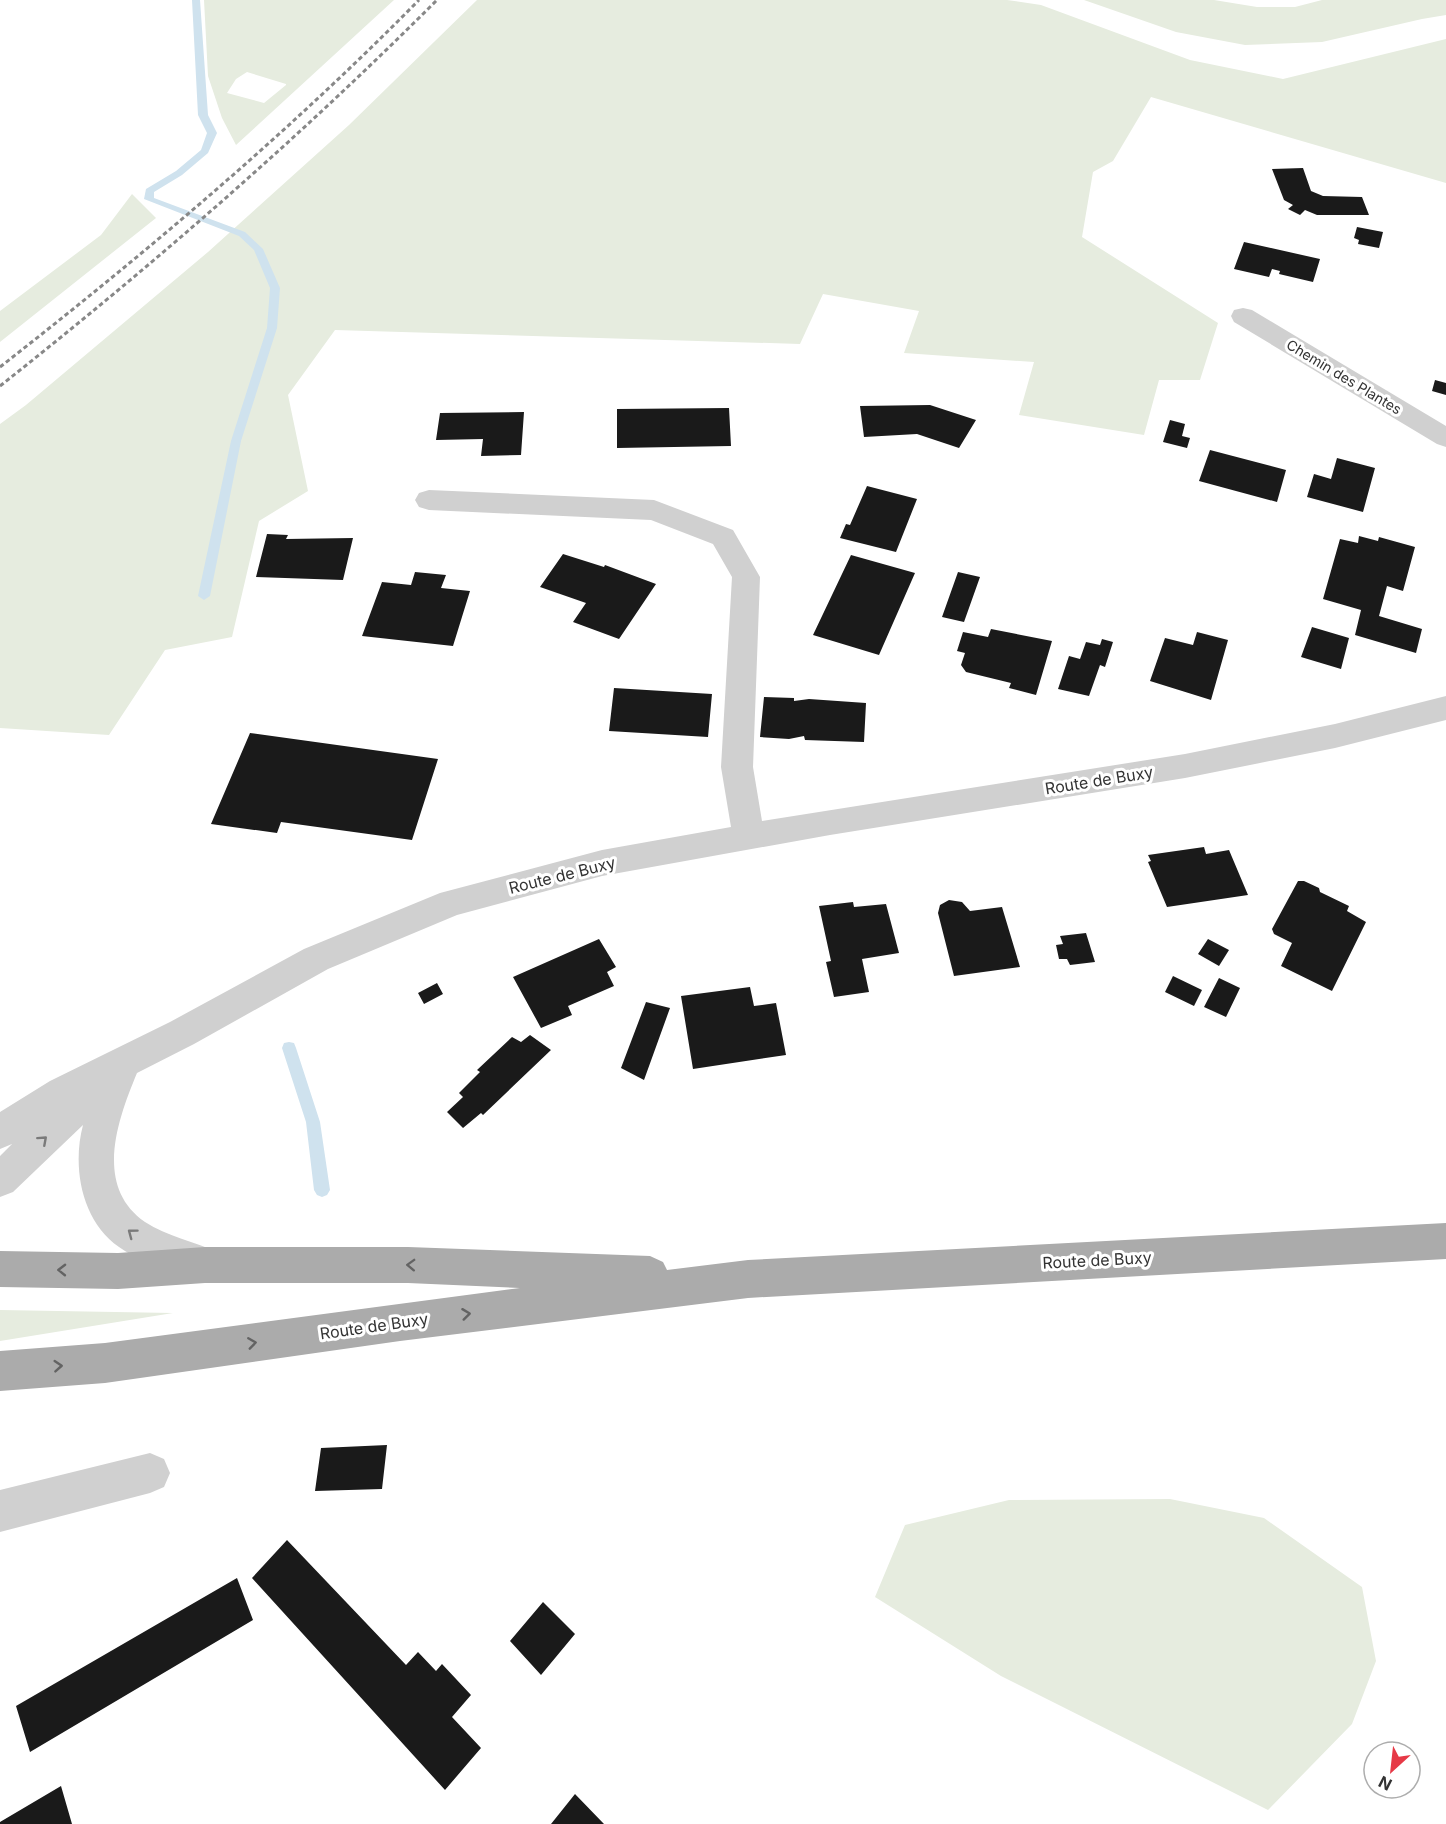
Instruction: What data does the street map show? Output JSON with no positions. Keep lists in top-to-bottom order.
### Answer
{
  "streets": {
    "main road": ["Route de Buxy"],
    "street": ["Chemin des Plantes"]
  },
  "north": "bottom left"
}
